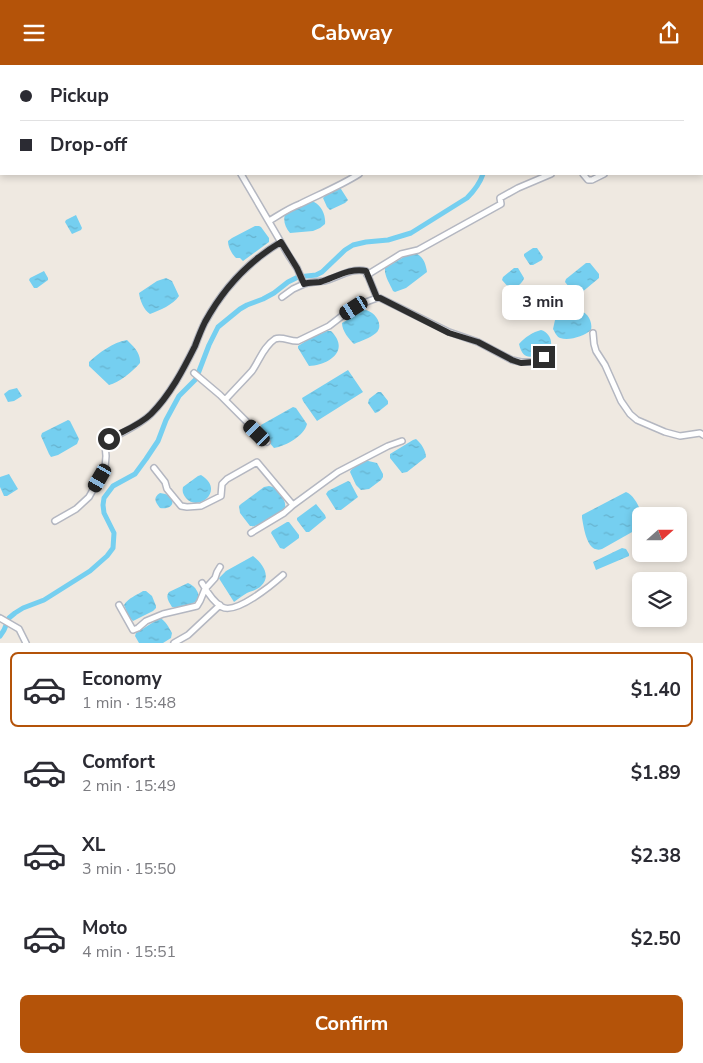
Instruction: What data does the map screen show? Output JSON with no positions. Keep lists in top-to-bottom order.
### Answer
{
  "north": "right",
  "page": {
    "header": "Cabway",
    "banner": ["Pickup", "Drop-off"],
    "bubble": "3 min",
    "list": [
      {
        "name": "Economy",
        "note": "1 min · 15:48",
        "value": "$1.40"
      },
      {
        "name": "Comfort",
        "note": "2 min · 15:49",
        "value": "$1.89"
      },
      {
        "name": "XL",
        "note": "3 min · 15:50",
        "value": "$2.38"
      },
      {
        "name": "Moto",
        "note": "4 min · 15:51",
        "value": "$2.50"
      }
    ],
    "buttons": "Confirm"
  }
}
